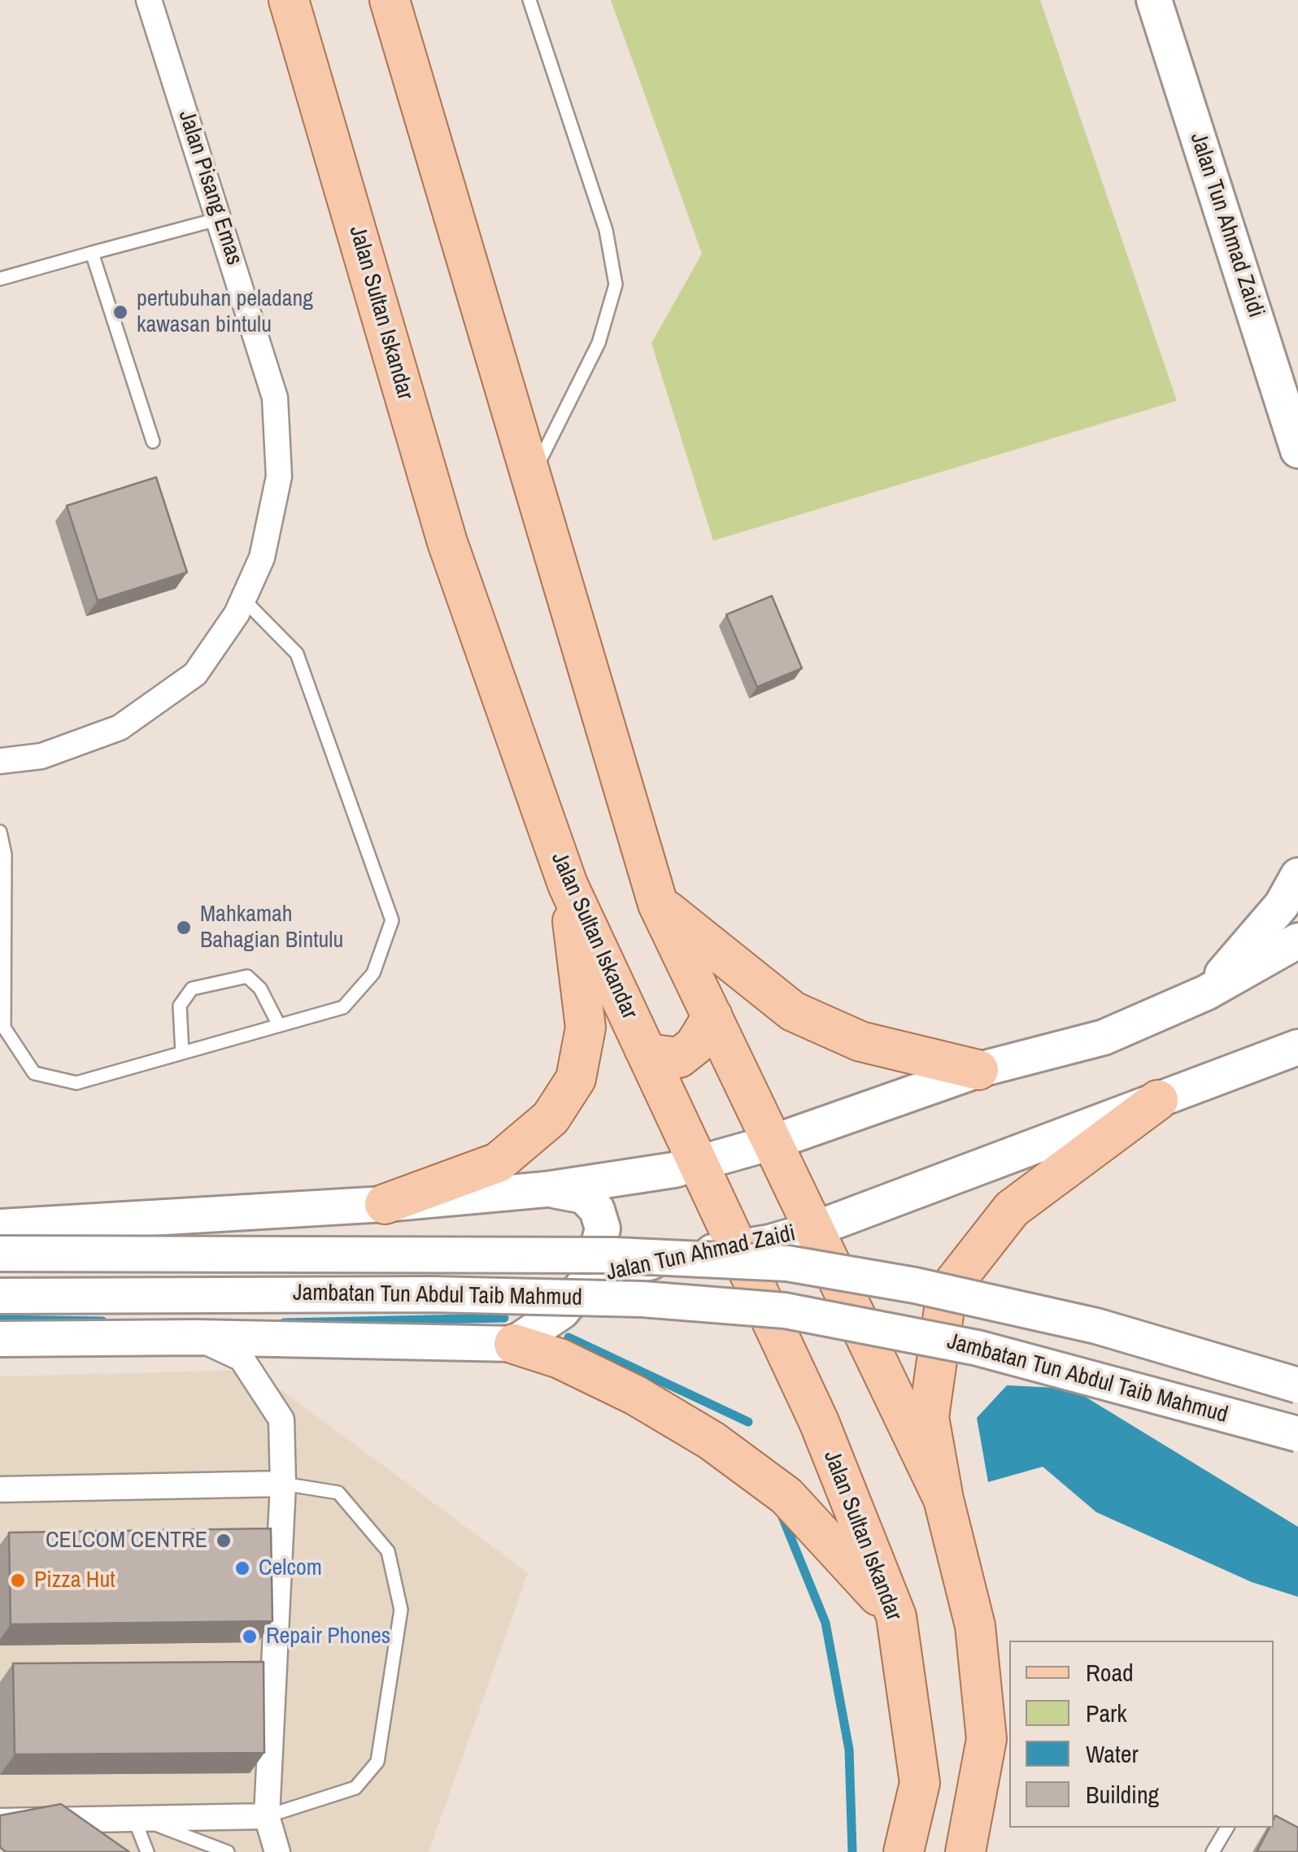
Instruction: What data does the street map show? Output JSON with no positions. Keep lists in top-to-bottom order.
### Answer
{
  "streets": {
    "main road": ["Jalan Tun Ahmad Zaidi", "Jalan Sultan Iskandar", "Jambatan Tun Abdul Taib Mahmud"],
    "street": ["Jalan Pisang Emas"]
  },
  "crossings": [
    ["Jalan Tun Ahmad Zaidi", "Jalan Sultan Iskandar"]
  ],
  "places": [
    "pertubuhan peladang kawasan bintulu",
    "Mahkamah Bahagian Bintulu",
    "CELCOM CENTRE",
    "Celcom",
    "Pizza Hut",
    "Repair Phones"
  ],
  "legend": [
    "Road",
    "Park",
    "Water",
    "Building"
  ]
}
